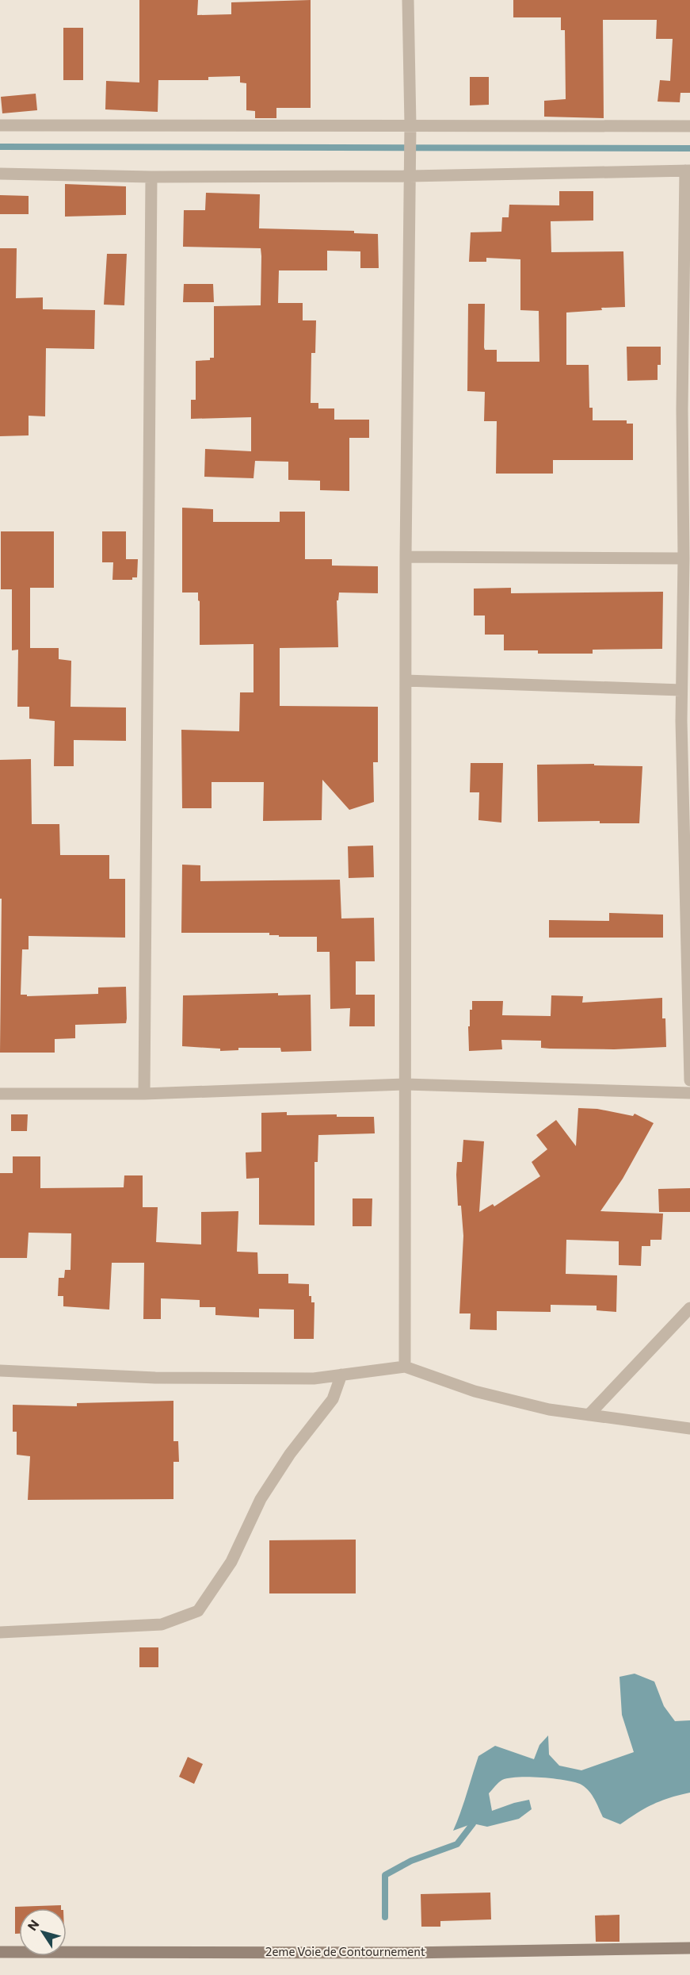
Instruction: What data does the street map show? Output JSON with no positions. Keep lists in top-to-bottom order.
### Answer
{
  "streets": {
    "main road": ["2eme Voie de Contournement"]
  },
  "north": "top left"
}
